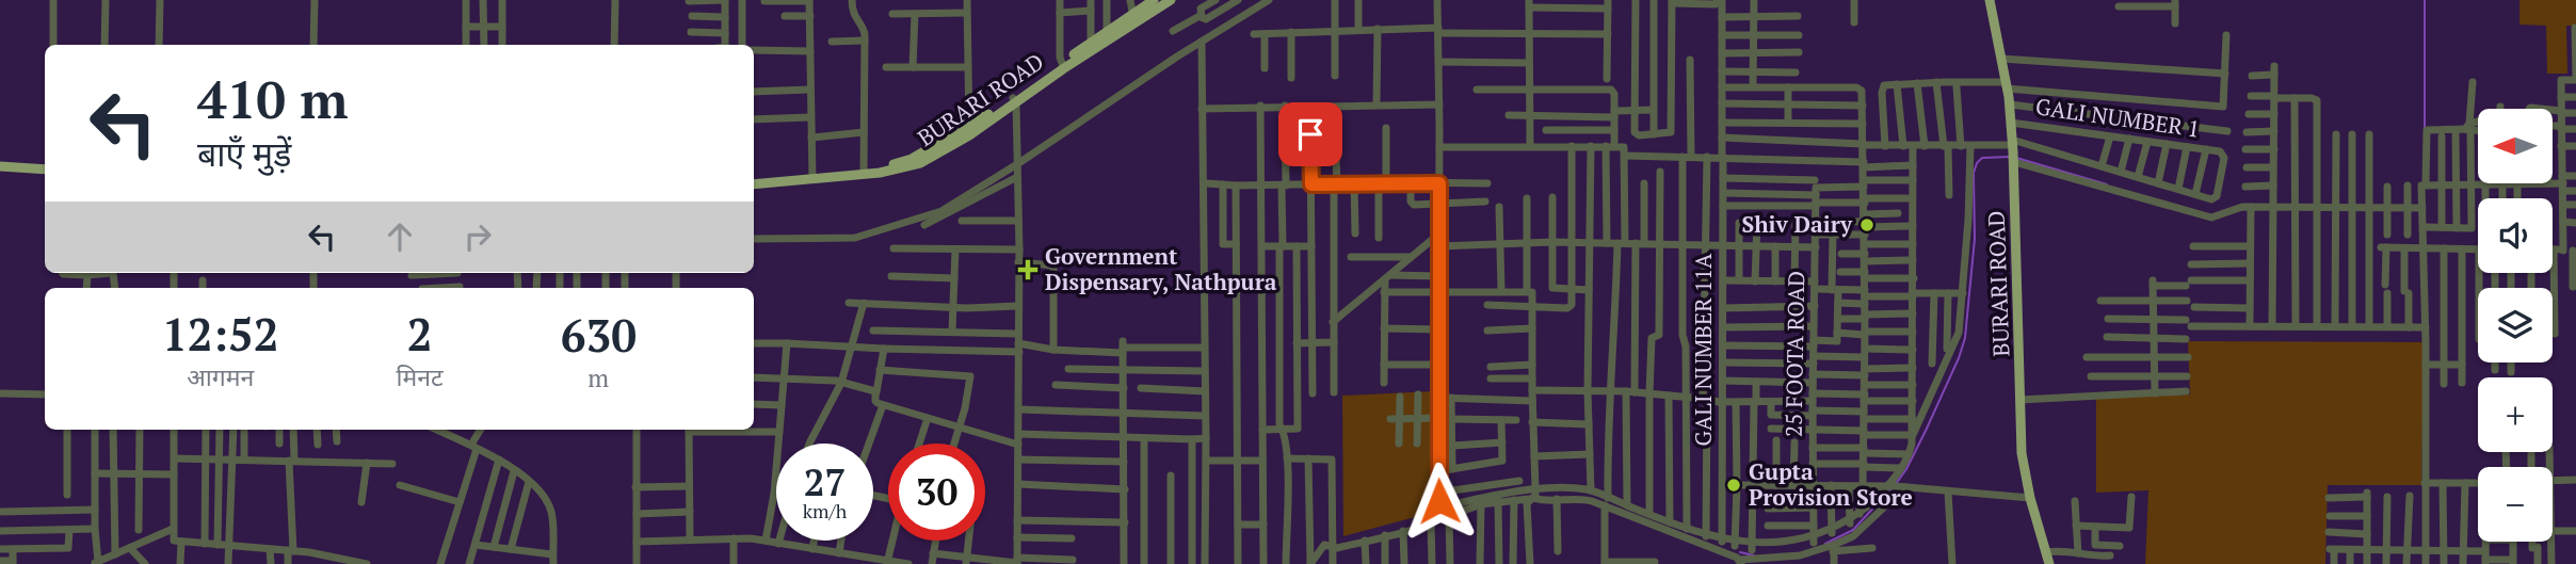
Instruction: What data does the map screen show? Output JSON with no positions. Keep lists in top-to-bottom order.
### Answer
{
  "streets": {
    "main road": ["BURARI ROAD"],
    "street": ["GALI NUMBER 1", "GALI NUMBER 11A", "25 FOOTA ROAD"]
  },
  "crossings": [
    ["BURARI ROAD", "GALI NUMBER 1"]
  ],
  "places": {
    "other": ["Shiv Dairy", "Gupta Provision Store"],
    "health": ["Government Dispensary, Nathpura"]
  },
  "north": "left",
  "page": {
    "turn": ["410 m", "बाएँ मुड़ें"],
    "map_buttons": ["+", "−"],
    "eta": [
      "12:52",
      "आगमन",
      "2",
      "मिनट",
      "630",
      "m"
    ],
    "speed": "27 km/h",
    "limit": "30"
  }
}
